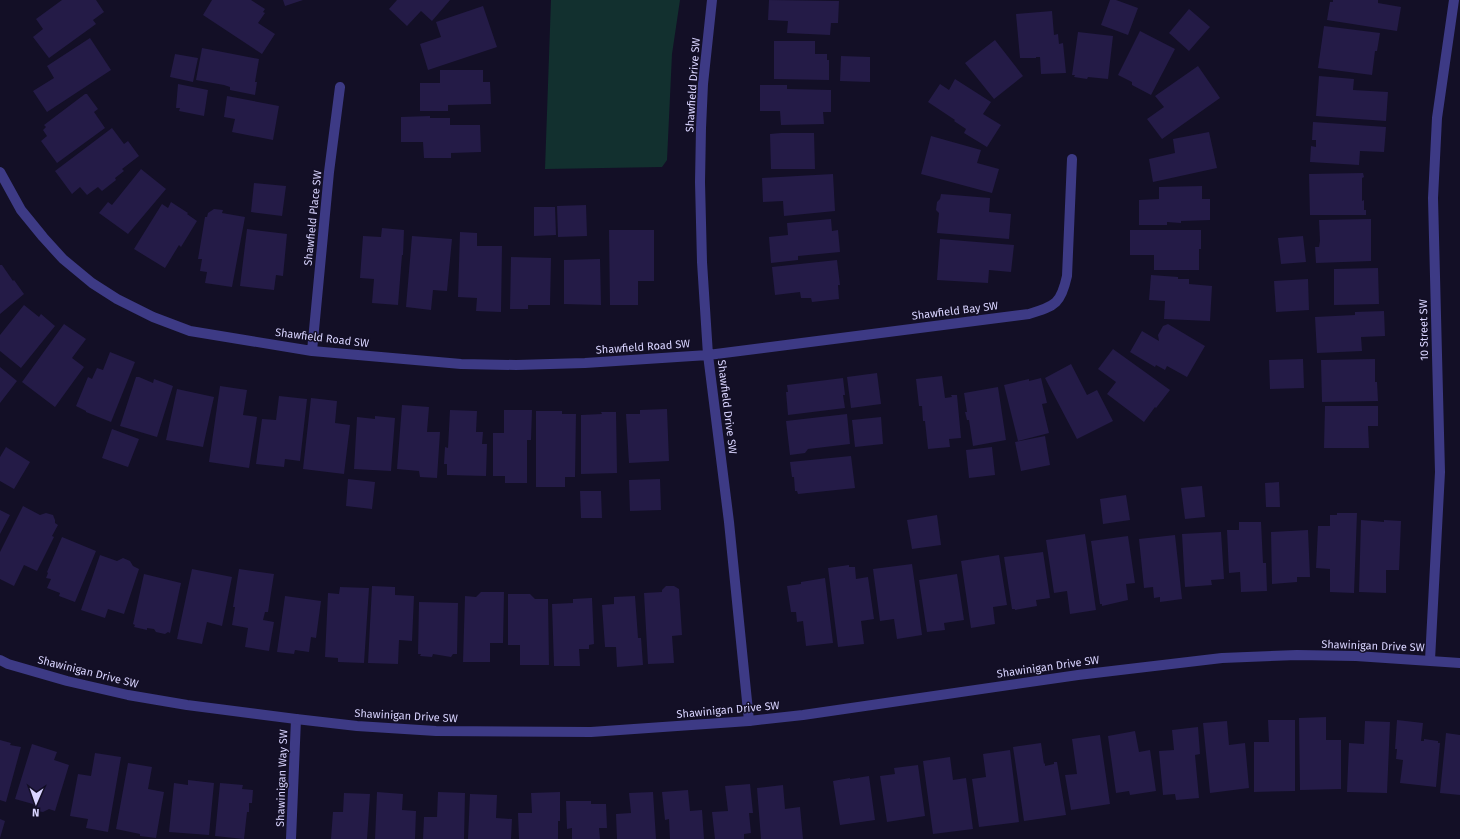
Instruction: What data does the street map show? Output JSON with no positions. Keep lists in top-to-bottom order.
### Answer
{
  "streets": {
    "street": [
      "Shawfield Drive SW",
      "Shawfield Place SW",
      "Shawfield Bay SW",
      "10 Street SW",
      "Shawfield Road SW",
      "Shawinigan Drive SW",
      "Shawinigan Way SW"
    ]
  },
  "crossings": [
    ["Shawfield Drive SW", "Shawfield Bay SW"],
    ["Shawfield Drive SW", "Shawfield Road SW"],
    ["Shawfield Drive SW", "Shawinigan Drive SW"],
    ["Shawfield Place SW", "Shawfield Road SW"],
    ["Shawfield Bay SW", "Shawfield Road SW"],
    ["10 Street SW", "Shawinigan Drive SW"],
    ["Shawinigan Drive SW", "Shawinigan Way SW"]
  ],
  "north": "bottom"
}
